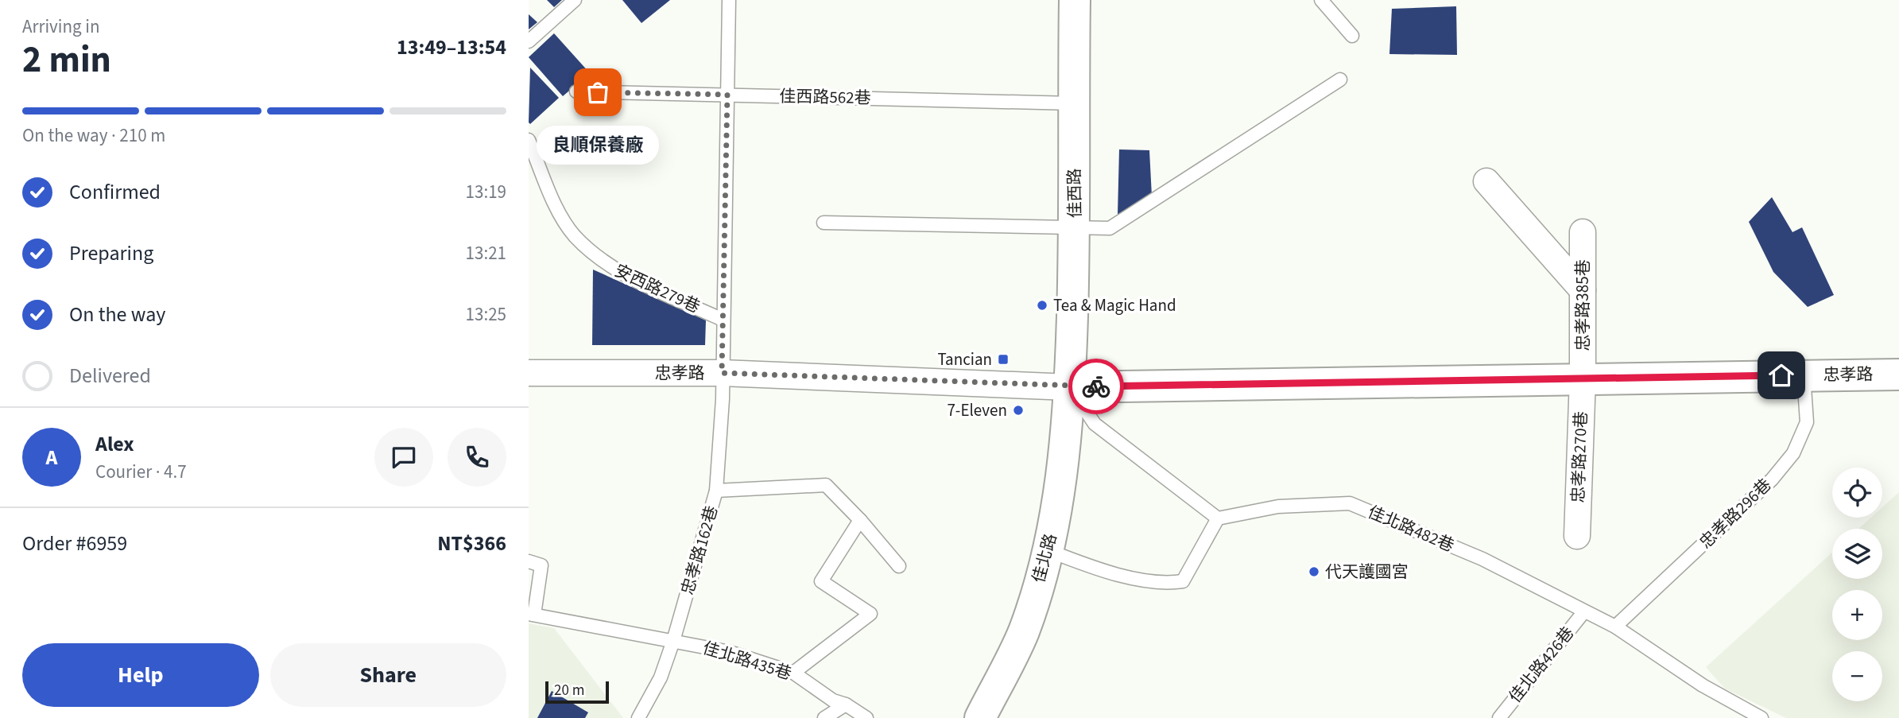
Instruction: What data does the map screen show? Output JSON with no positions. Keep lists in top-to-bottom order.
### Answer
{
  "streets": {
    "street": [
      "佳西路",
      "忠孝路385巷",
      "忠孝路",
      "忠孝路270巷",
      "佳北路"
    ],
    "lane": [
      "佳西路562巷",
      "安西路279巷",
      "忠孝路296巷",
      "佳北路482巷",
      "忠孝路162巷",
      "佳北路435巷",
      "佳北路426巷"
    ]
  },
  "crossings": [
    ["佳西路562巷", "佳西路"],
    ["佳西路562巷", "忠孝路162巷"],
    ["佳西路", "忠孝路"],
    ["佳西路", "佳北路"],
    ["安西路279巷", "忠孝路162巷"],
    ["忠孝路385巷", "忠孝路"],
    ["忠孝路385巷", "忠孝路270巷"],
    ["忠孝路", "忠孝路270巷"],
    ["忠孝路", "忠孝路296巷"],
    ["忠孝路", "忠孝路162巷"],
    ["忠孝路", "佳北路"],
    ["忠孝路296巷", "佳北路482巷"],
    ["佳北路482巷", "佳北路426巷"],
    ["忠孝路162巷", "佳北路435巷"]
  ],
  "places": {
    "other": [
      "良順保養廠",
      "Tea & Magic Hand",
      "7-Eleven",
      "代天護國宮"
    ],
    "transit": ["Tancian"]
  },
  "scale_bar": "20 m",
  "page": {
    "heading": ["2 min", "Arriving in", "13:49–13:54"],
    "panel": [
      "Alex",
      "Courier · 4.7",
      "Order #6959",
      "NT$366"
    ],
    "bar": "On the way · 210 m",
    "bubble": "良順保養廠",
    "list": [
      ["Confirmed", "13:19"],
      ["Preparing", "13:21"],
      ["On the way", "13:25"],
      "Delivered"
    ],
    "round": "A",
    "map_buttons": ["+", "−"],
    "buttons": ["Help", "Share"],
    "scale": "20 m"
  }
}
